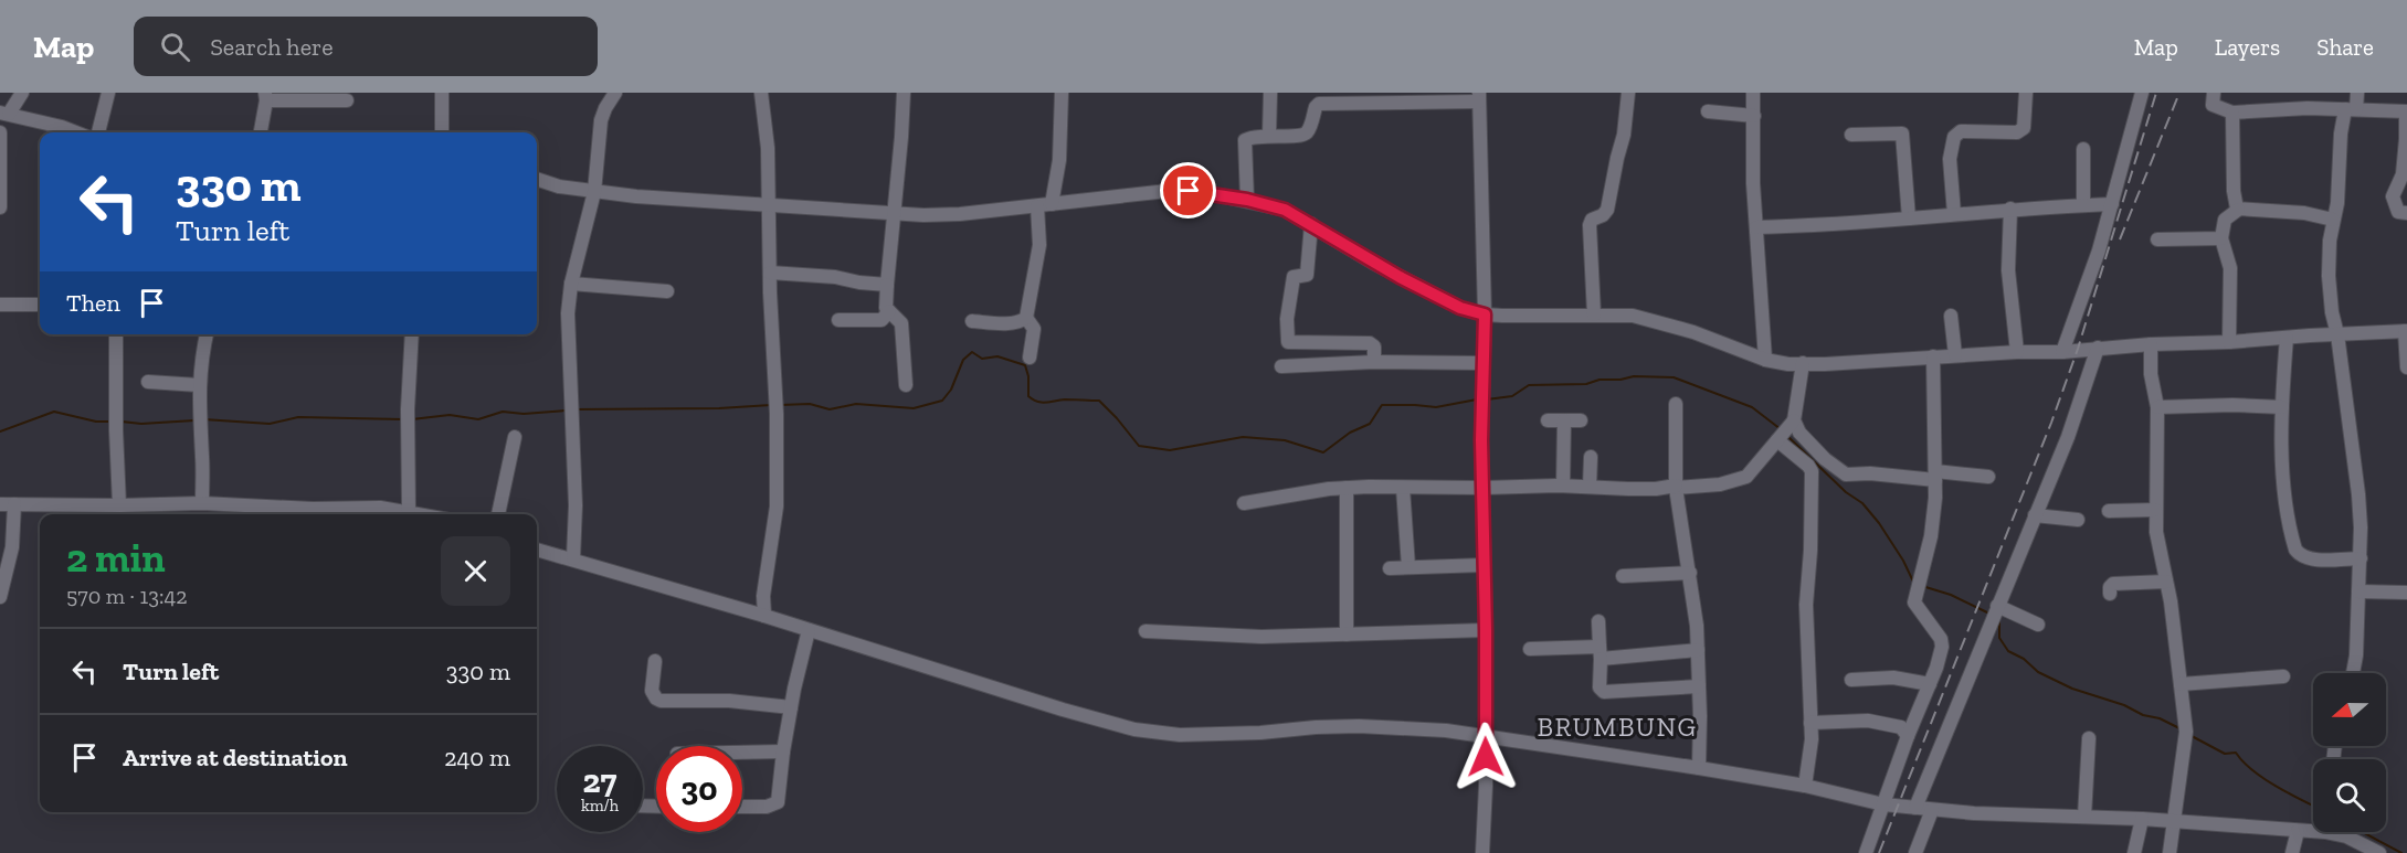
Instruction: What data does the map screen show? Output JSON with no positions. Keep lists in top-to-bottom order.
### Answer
{
  "districts": ["BRUMBUNG"],
  "north": "left",
  "page": {
    "header": "Map",
    "search": "Search here",
    "nav": ["Map", "Layers", "Share"],
    "turn": ["330 m", "Turn left"],
    "then": "Then",
    "heading": ["2 min", "570 m · 13:42"],
    "list": [
      {
        "name": "Turn left",
        "value": "330 m"
      },
      {
        "name": "Arrive at destination",
        "value": "240 m"
      }
    ],
    "speed": "27 km/h",
    "limit": "30"
  }
}
